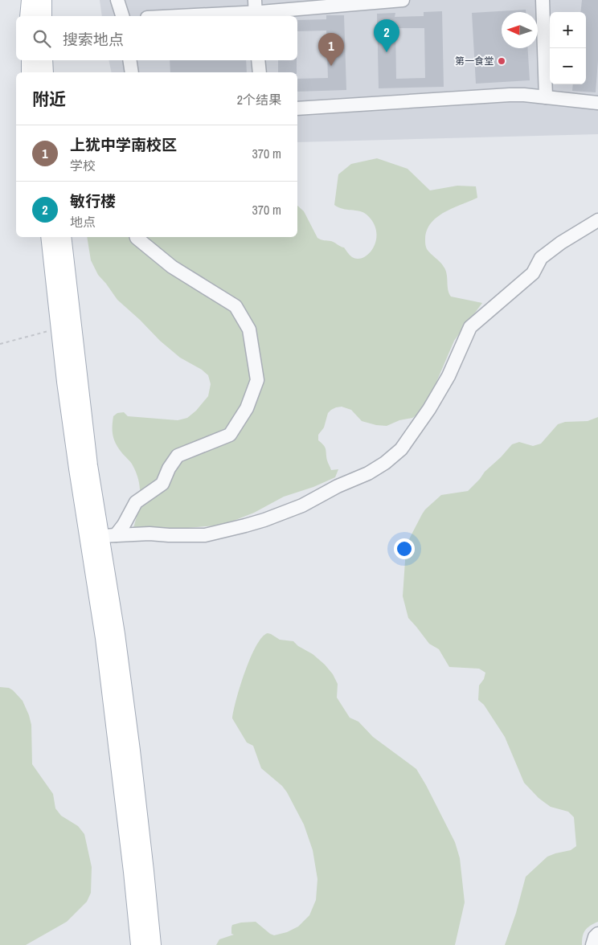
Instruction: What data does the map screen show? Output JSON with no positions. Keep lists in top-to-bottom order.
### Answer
{
  "places": ["第一食堂"],
  "north": "left",
  "page": {
    "map_buttons": ["+", "−"],
    "search": "搜索地点",
    "pins": ["2", "1"],
    "heading": ["附近", "2个结果"],
    "list": [
      {
        "mark": "1",
        "name": "上犹中学南校区",
        "note": "学校",
        "value": "370 m"
      },
      {
        "mark": "2",
        "name": "敏行楼",
        "note": "地点",
        "value": "370 m"
      }
    ]
  }
}
